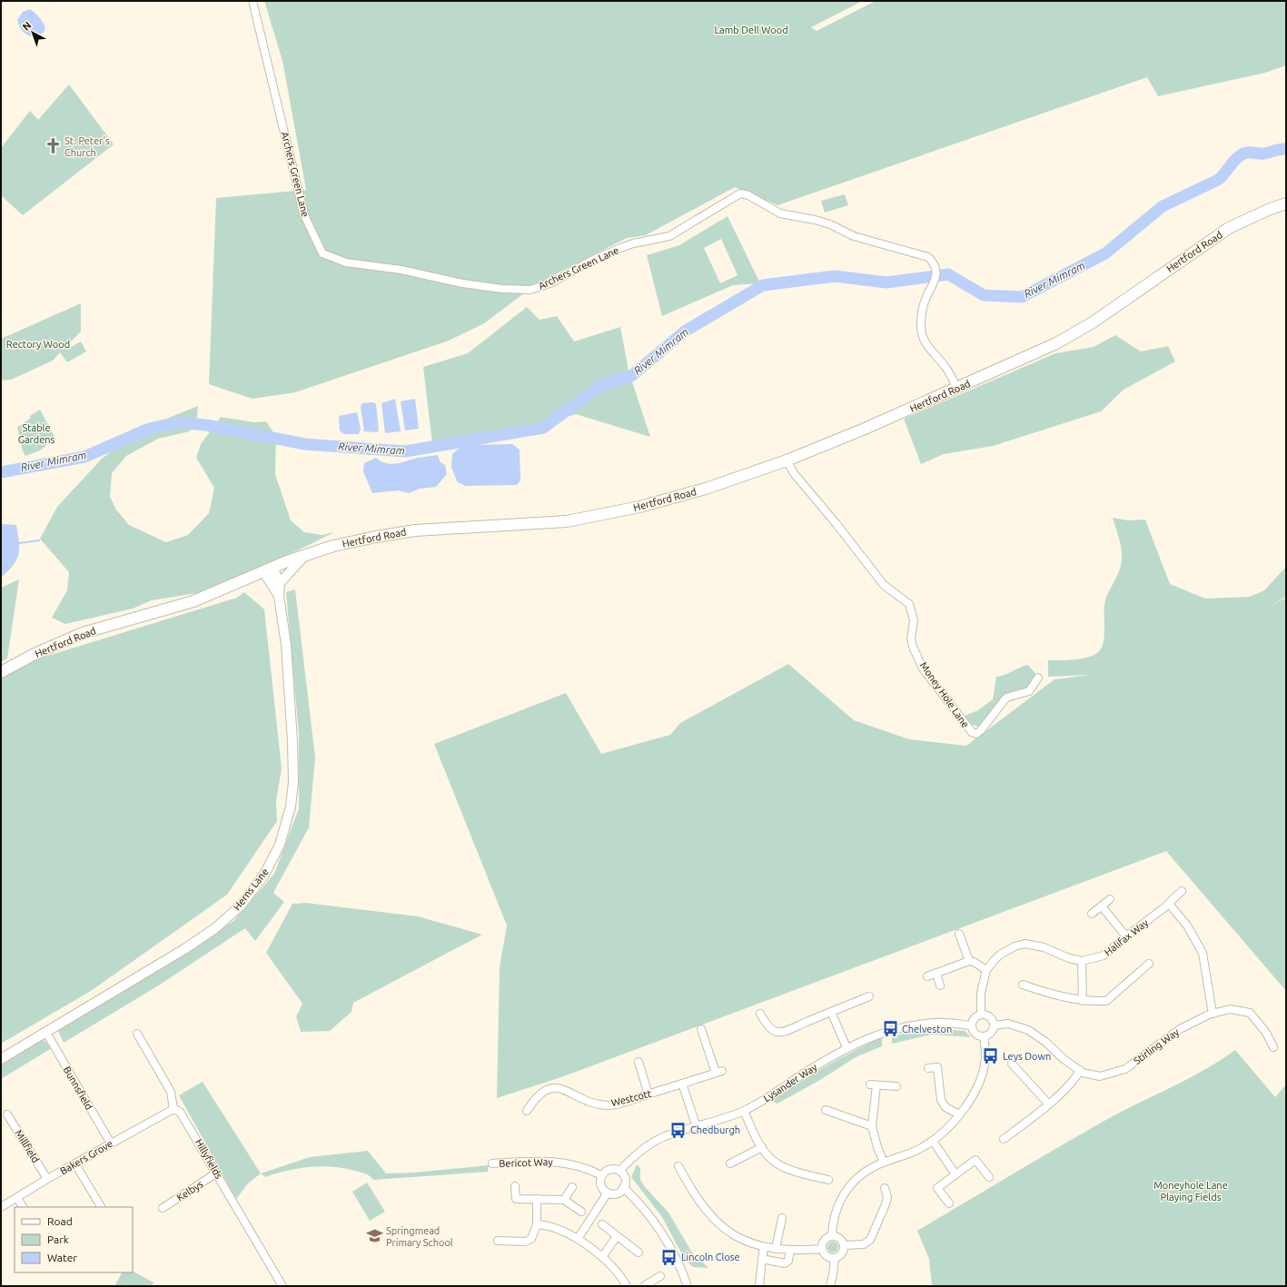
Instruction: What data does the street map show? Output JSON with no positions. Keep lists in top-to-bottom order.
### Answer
{
  "streets": {
    "main road": ["Hertford Road"],
    "street": [
      "Archers Green Lane",
      "Money Hole Lane",
      "Herns Lane",
      "Halifax Way",
      "Stirling Way",
      "Lysander Way",
      "Bunnsfield",
      "Westcott",
      "Millfield",
      "Bakers Grove",
      "Hillyfields",
      "Bericot Way",
      "Kelbys"
    ]
  },
  "crossings": [
    ["Archers Green Lane", "Hertford Road"],
    ["Hertford Road", "Money Hole Lane"],
    ["Hertford Road", "Herns Lane"],
    ["Herns Lane", "Bunnsfield"],
    ["Halifax Way", "Stirling Way"],
    ["Halifax Way", "Lysander Way"],
    ["Stirling Way", "Lysander Way"],
    ["Lysander Way", "Bericot Way"],
    ["Bunnsfield", "Bakers Grove"],
    ["Millfield", "Bakers Grove"],
    ["Bakers Grove", "Hillyfields"],
    ["Hillyfields", "Kelbys"]
  ],
  "water": ["River Mimram"],
  "parks": [
    "Lamb Dell Wood",
    "Rectory Wood",
    "Stable Gardens",
    "Moneyhole Lane Playing Fields"
  ],
  "places": {
    "church": ["St. Peter's Church"],
    "bus stop": [
      "Chelveston",
      "Leys Down",
      "Chedburgh",
      "Lincoln Close"
    ],
    "school or university": ["Springmead Primary School"]
  },
  "legend": ["Road", "Park", "Water"],
  "north": "top left"
}
